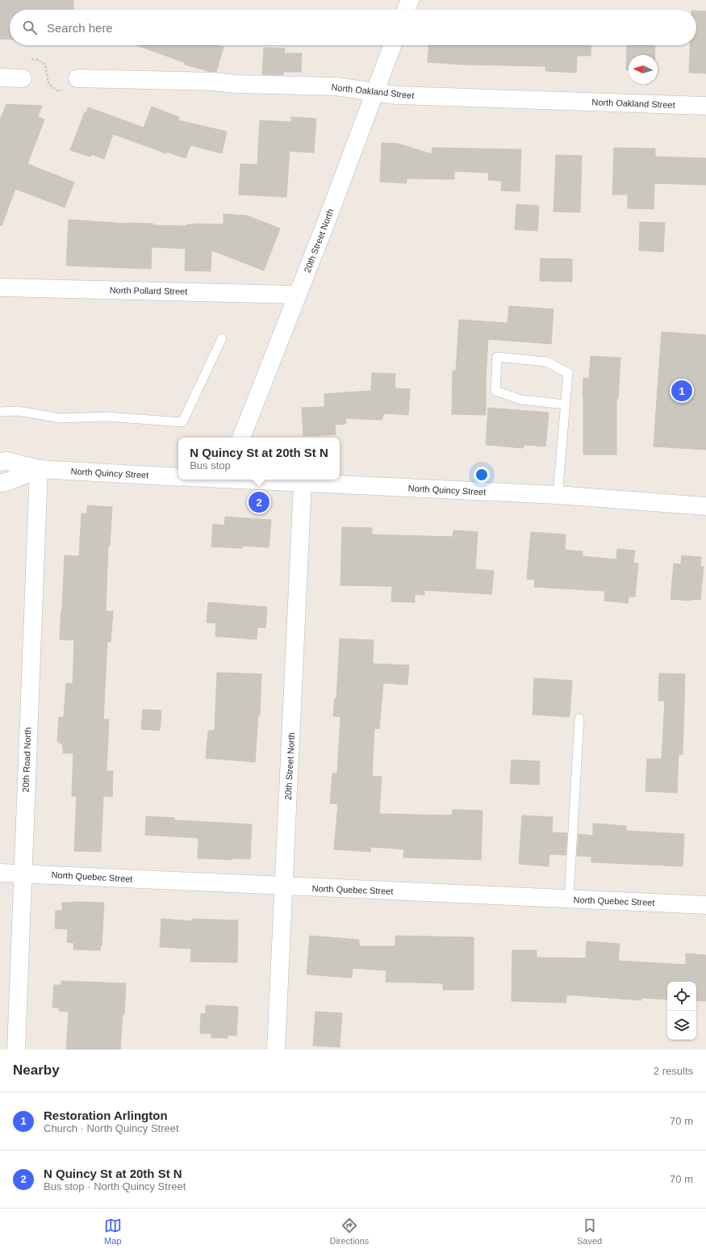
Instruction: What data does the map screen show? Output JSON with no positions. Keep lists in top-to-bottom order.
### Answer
{
  "streets": {
    "street": [
      "North Oakland Street",
      "20th Street North",
      "North Pollard Street",
      "North Quincy Street",
      "20th Road North",
      "North Quebec Street"
    ]
  },
  "crossings": [
    ["North Oakland Street", "20th Street North"],
    ["20th Street North", "North Pollard Street"],
    ["20th Street North", "North Quincy Street"],
    ["20th Street North", "North Quebec Street"],
    ["North Quincy Street", "20th Road North"],
    ["20th Road North", "North Quebec Street"]
  ],
  "north": "left",
  "page": {
    "search": "Search here",
    "pins": ["1", "2"],
    "popup": ["N Quincy St at 20th St N", "Bus stop"],
    "heading": ["Nearby", "2 results"],
    "list": [
      {
        "mark": "1",
        "name": "Restoration Arlington",
        "note": "Church · North Quincy Street",
        "value": "70 m"
      },
      {
        "mark": "2",
        "name": "N Quincy St at 20th St N",
        "note": "Bus stop · North Quincy Street",
        "value": "70 m"
      }
    ],
    "nav": ["Map", "Directions", "Saved"]
  }
}
